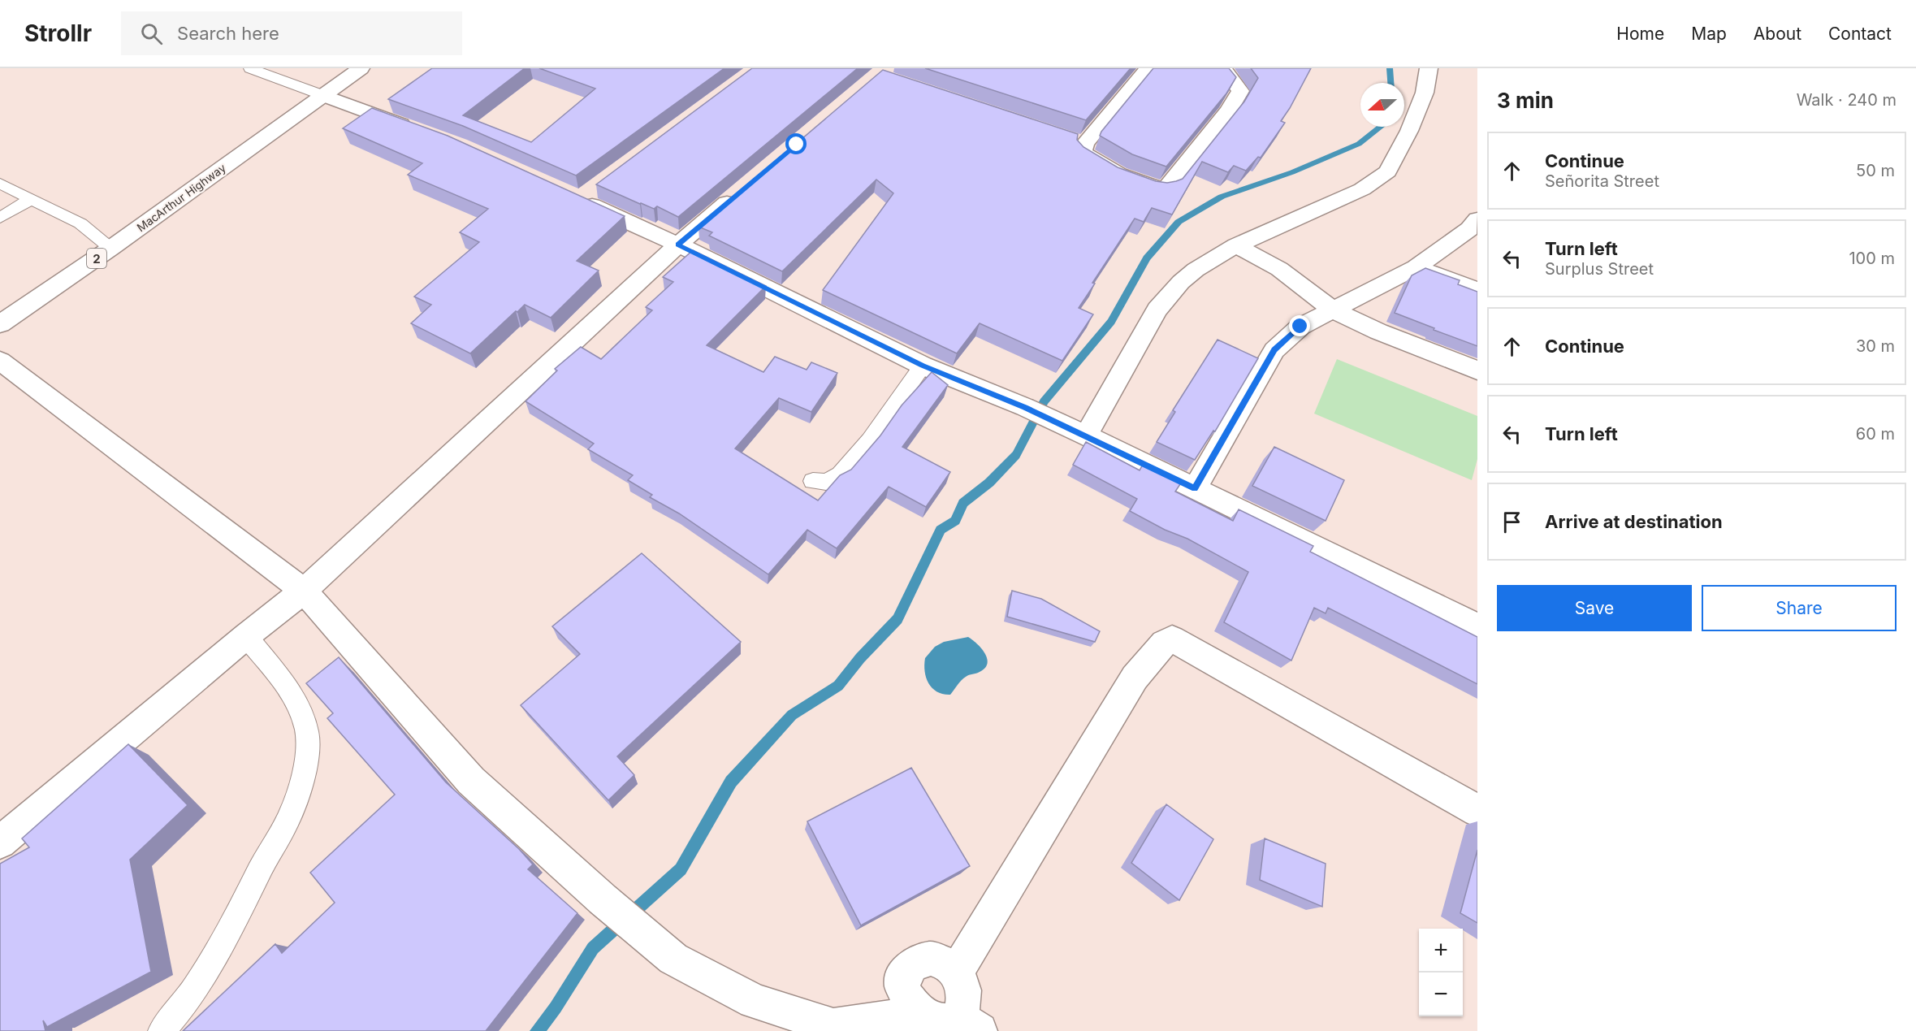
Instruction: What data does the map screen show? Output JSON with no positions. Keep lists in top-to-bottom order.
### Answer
{
  "streets": {
    "main road": ["MacArthur Highway", "2"]
  },
  "north": "left",
  "page": {
    "header": "Strollr",
    "search": "Search here",
    "nav": [
      "Home",
      "Map",
      "About",
      "Contact"
    ],
    "heading": ["3 min", "Walk · 240 m"],
    "list": [
      ["Continue", "Señorita Street", "50 m"],
      ["Turn left", "Surplus Street", "100 m"],
      ["Continue", "30 m"],
      ["Turn left", "60 m"],
      "Arrive at destination"
    ],
    "buttons": ["Save", "Share"],
    "map_buttons": ["+", "−"]
  }
}
